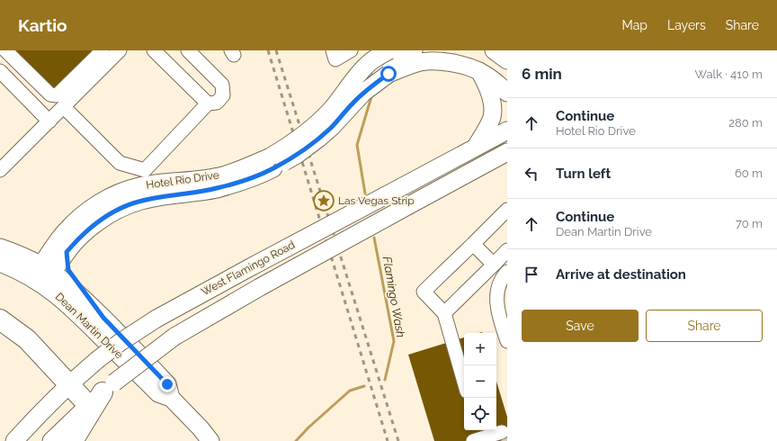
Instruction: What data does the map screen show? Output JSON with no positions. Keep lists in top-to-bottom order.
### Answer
{
  "streets": {
    "main road": ["Hotel Rio Drive", "West Flamingo Road", "Dean Martin Drive"]
  },
  "crossings": [
    ["Hotel Rio Drive", "Dean Martin Drive"]
  ],
  "water": ["Flamingo Wash"],
  "places": {
    "place": ["Las Vegas Strip"]
  },
  "page": {
    "header": "Kartio",
    "nav": ["Map", "Layers", "Share"],
    "heading": ["6 min", "Walk · 410 m"],
    "list": [
      ["Continue", "Hotel Rio Drive", "280 m"],
      ["Turn left", "60 m"],
      ["Continue", "Dean Martin Drive", "70 m"],
      "Arrive at destination"
    ],
    "buttons": ["Save", "Share"],
    "map_buttons": ["+", "−"]
  }
}
